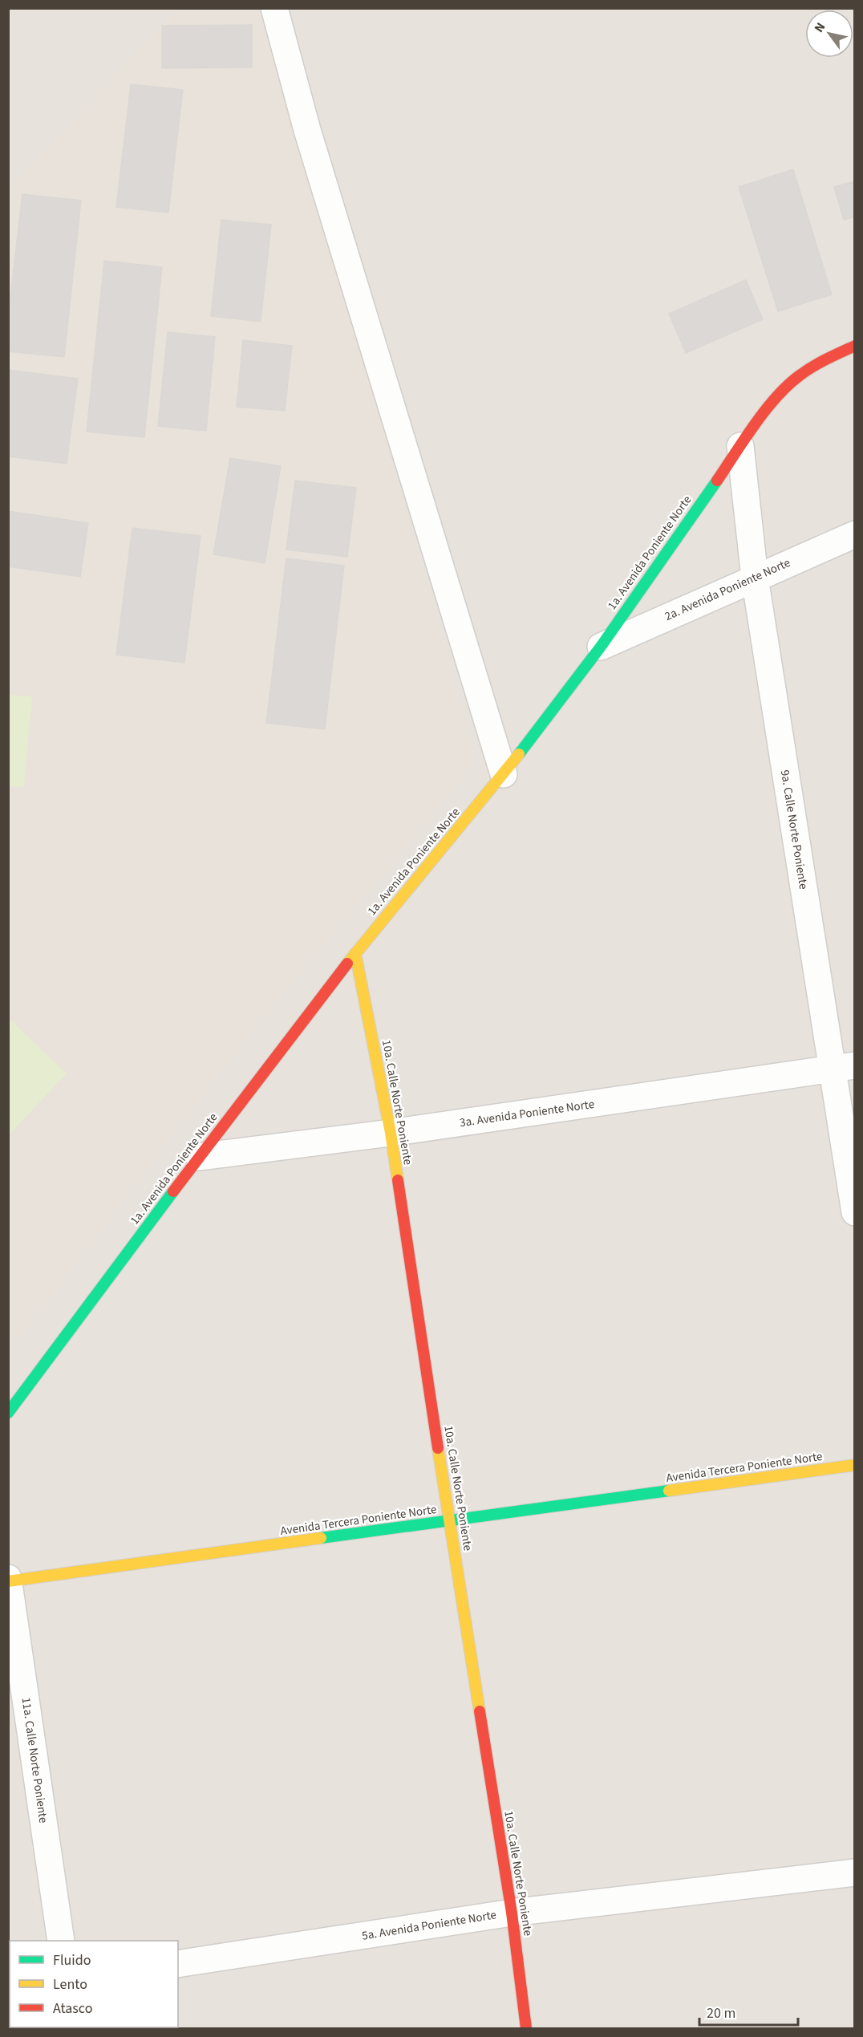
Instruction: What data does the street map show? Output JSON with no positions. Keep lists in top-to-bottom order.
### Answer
{
  "streets": {
    "street": [
      "1a. Avenida Poniente Norte",
      "2a. Avenida Poniente Norte",
      "9a. Calle Norte Poniente",
      "10a. Calle Norte Poniente",
      "3a. Avenida Poniente Norte",
      "Avenida Tercera Poniente Norte",
      "11a. Calle Norte Poniente",
      "5a. Avenida Poniente Norte"
    ]
  },
  "crossings": [
    ["1a. Avenida Poniente Norte", "2a. Avenida Poniente Norte"],
    ["1a. Avenida Poniente Norte", "9a. Calle Norte Poniente"],
    ["1a. Avenida Poniente Norte", "10a. Calle Norte Poniente"],
    ["1a. Avenida Poniente Norte", "3a. Avenida Poniente Norte"],
    ["2a. Avenida Poniente Norte", "9a. Calle Norte Poniente"],
    ["9a. Calle Norte Poniente", "3a. Avenida Poniente Norte"],
    ["10a. Calle Norte Poniente", "3a. Avenida Poniente Norte"],
    ["10a. Calle Norte Poniente", "Avenida Tercera Poniente Norte"],
    ["10a. Calle Norte Poniente", "5a. Avenida Poniente Norte"],
    ["Avenida Tercera Poniente Norte", "11a. Calle Norte Poniente"]
  ],
  "legend": ["Fluido", "Lento", "Atasco"],
  "scale_bar": "20 m",
  "north": "top left"
}
